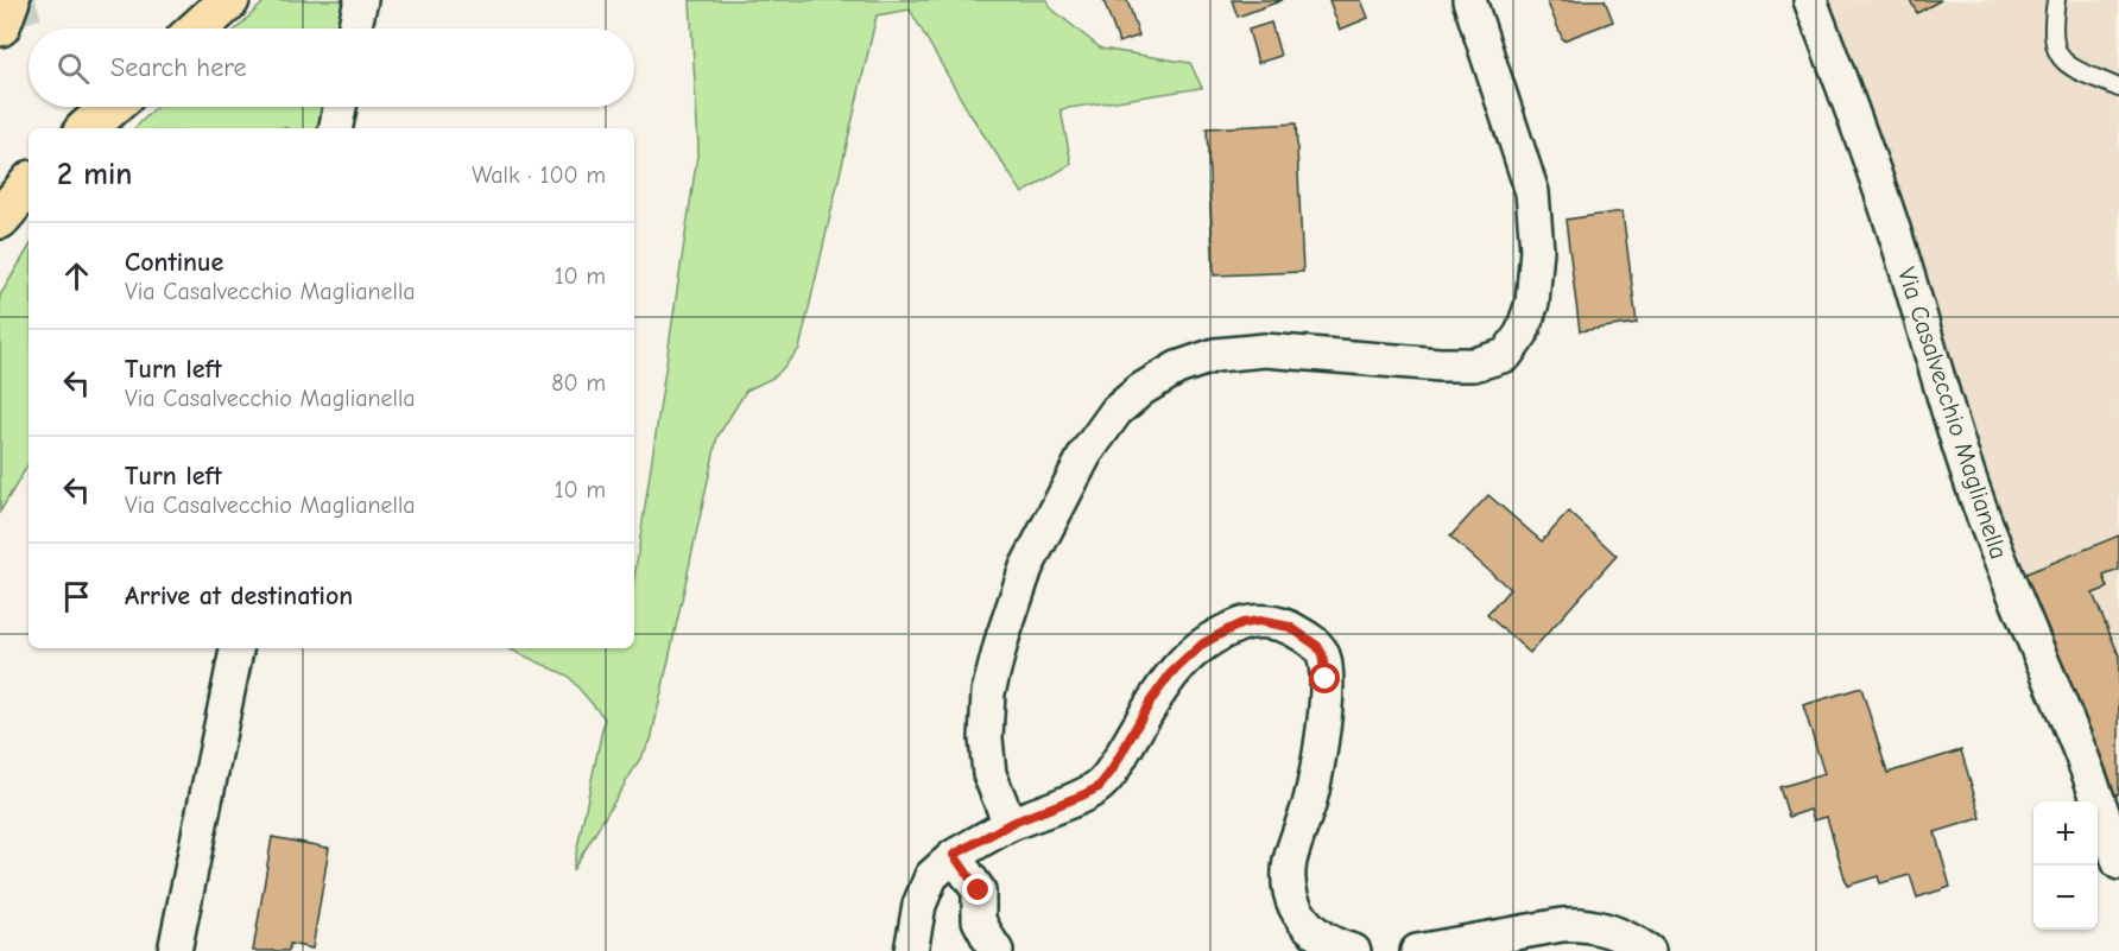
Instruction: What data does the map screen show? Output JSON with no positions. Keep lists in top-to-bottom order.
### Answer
{
  "streets": {
    "street": ["Via Casalvecchio Maglianella"]
  },
  "page": {
    "search": "Search here",
    "heading": ["2 min", "Walk · 100 m"],
    "list": [
      ["Continue", "Via Casalvecchio Maglianella", "10 m"],
      ["Turn left", "Via Casalvecchio Maglianella", "80 m"],
      ["Turn left", "Via Casalvecchio Maglianella", "10 m"],
      "Arrive at destination"
    ],
    "map_buttons": ["+", "−"]
  }
}
